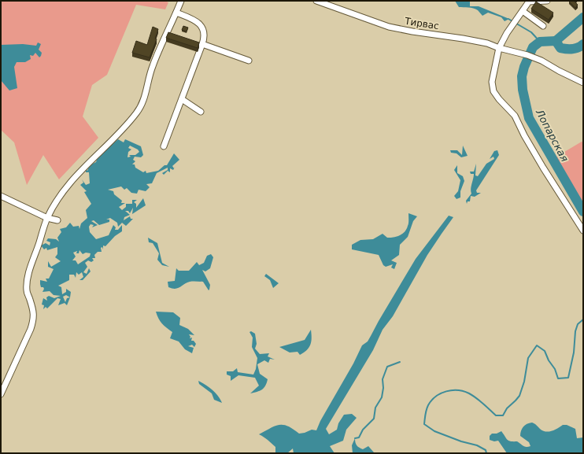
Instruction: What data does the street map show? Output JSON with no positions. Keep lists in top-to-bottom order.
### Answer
{
  "streets": {
    "street": ["Тирвас"]
  },
  "water": ["Лопарская"]
}
